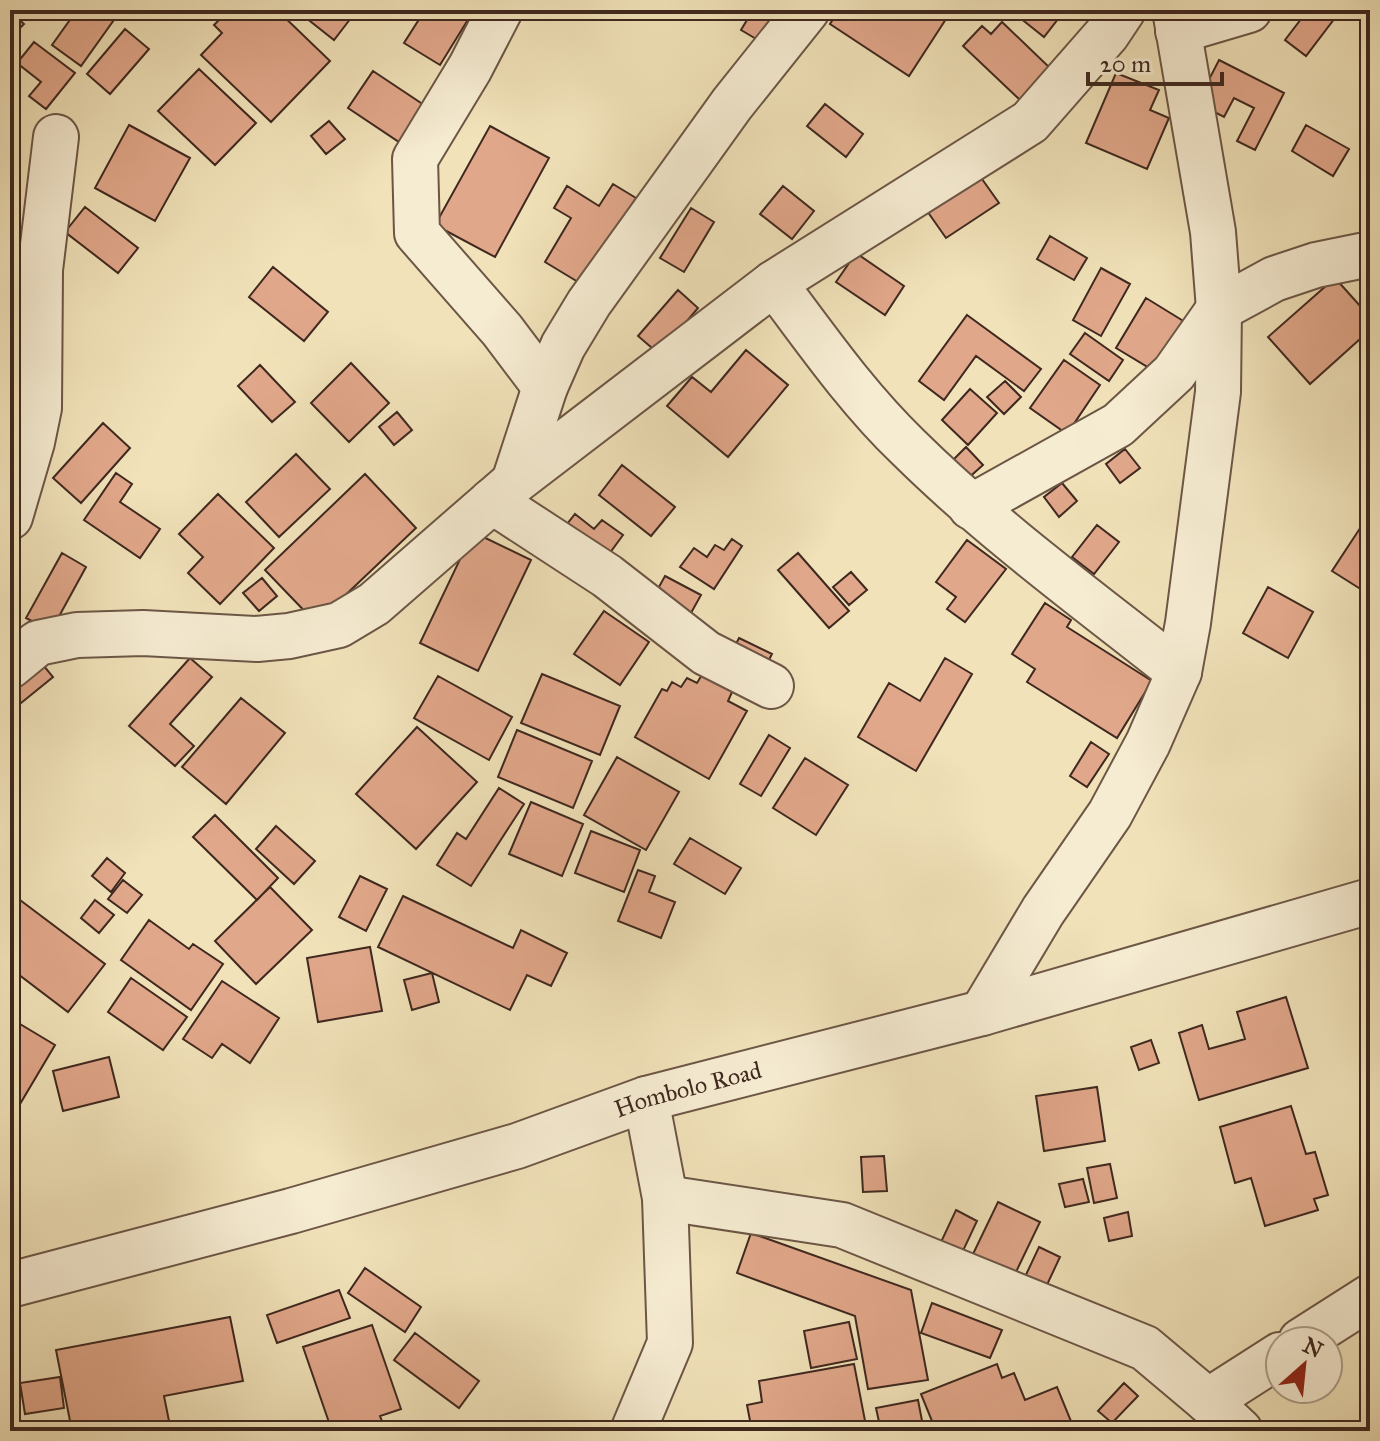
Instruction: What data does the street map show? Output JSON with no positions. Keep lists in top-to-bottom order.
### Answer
{
  "streets": {
    "street": ["Hombolo Road"]
  },
  "scale_bar": "20 m",
  "north": "top right"
}
